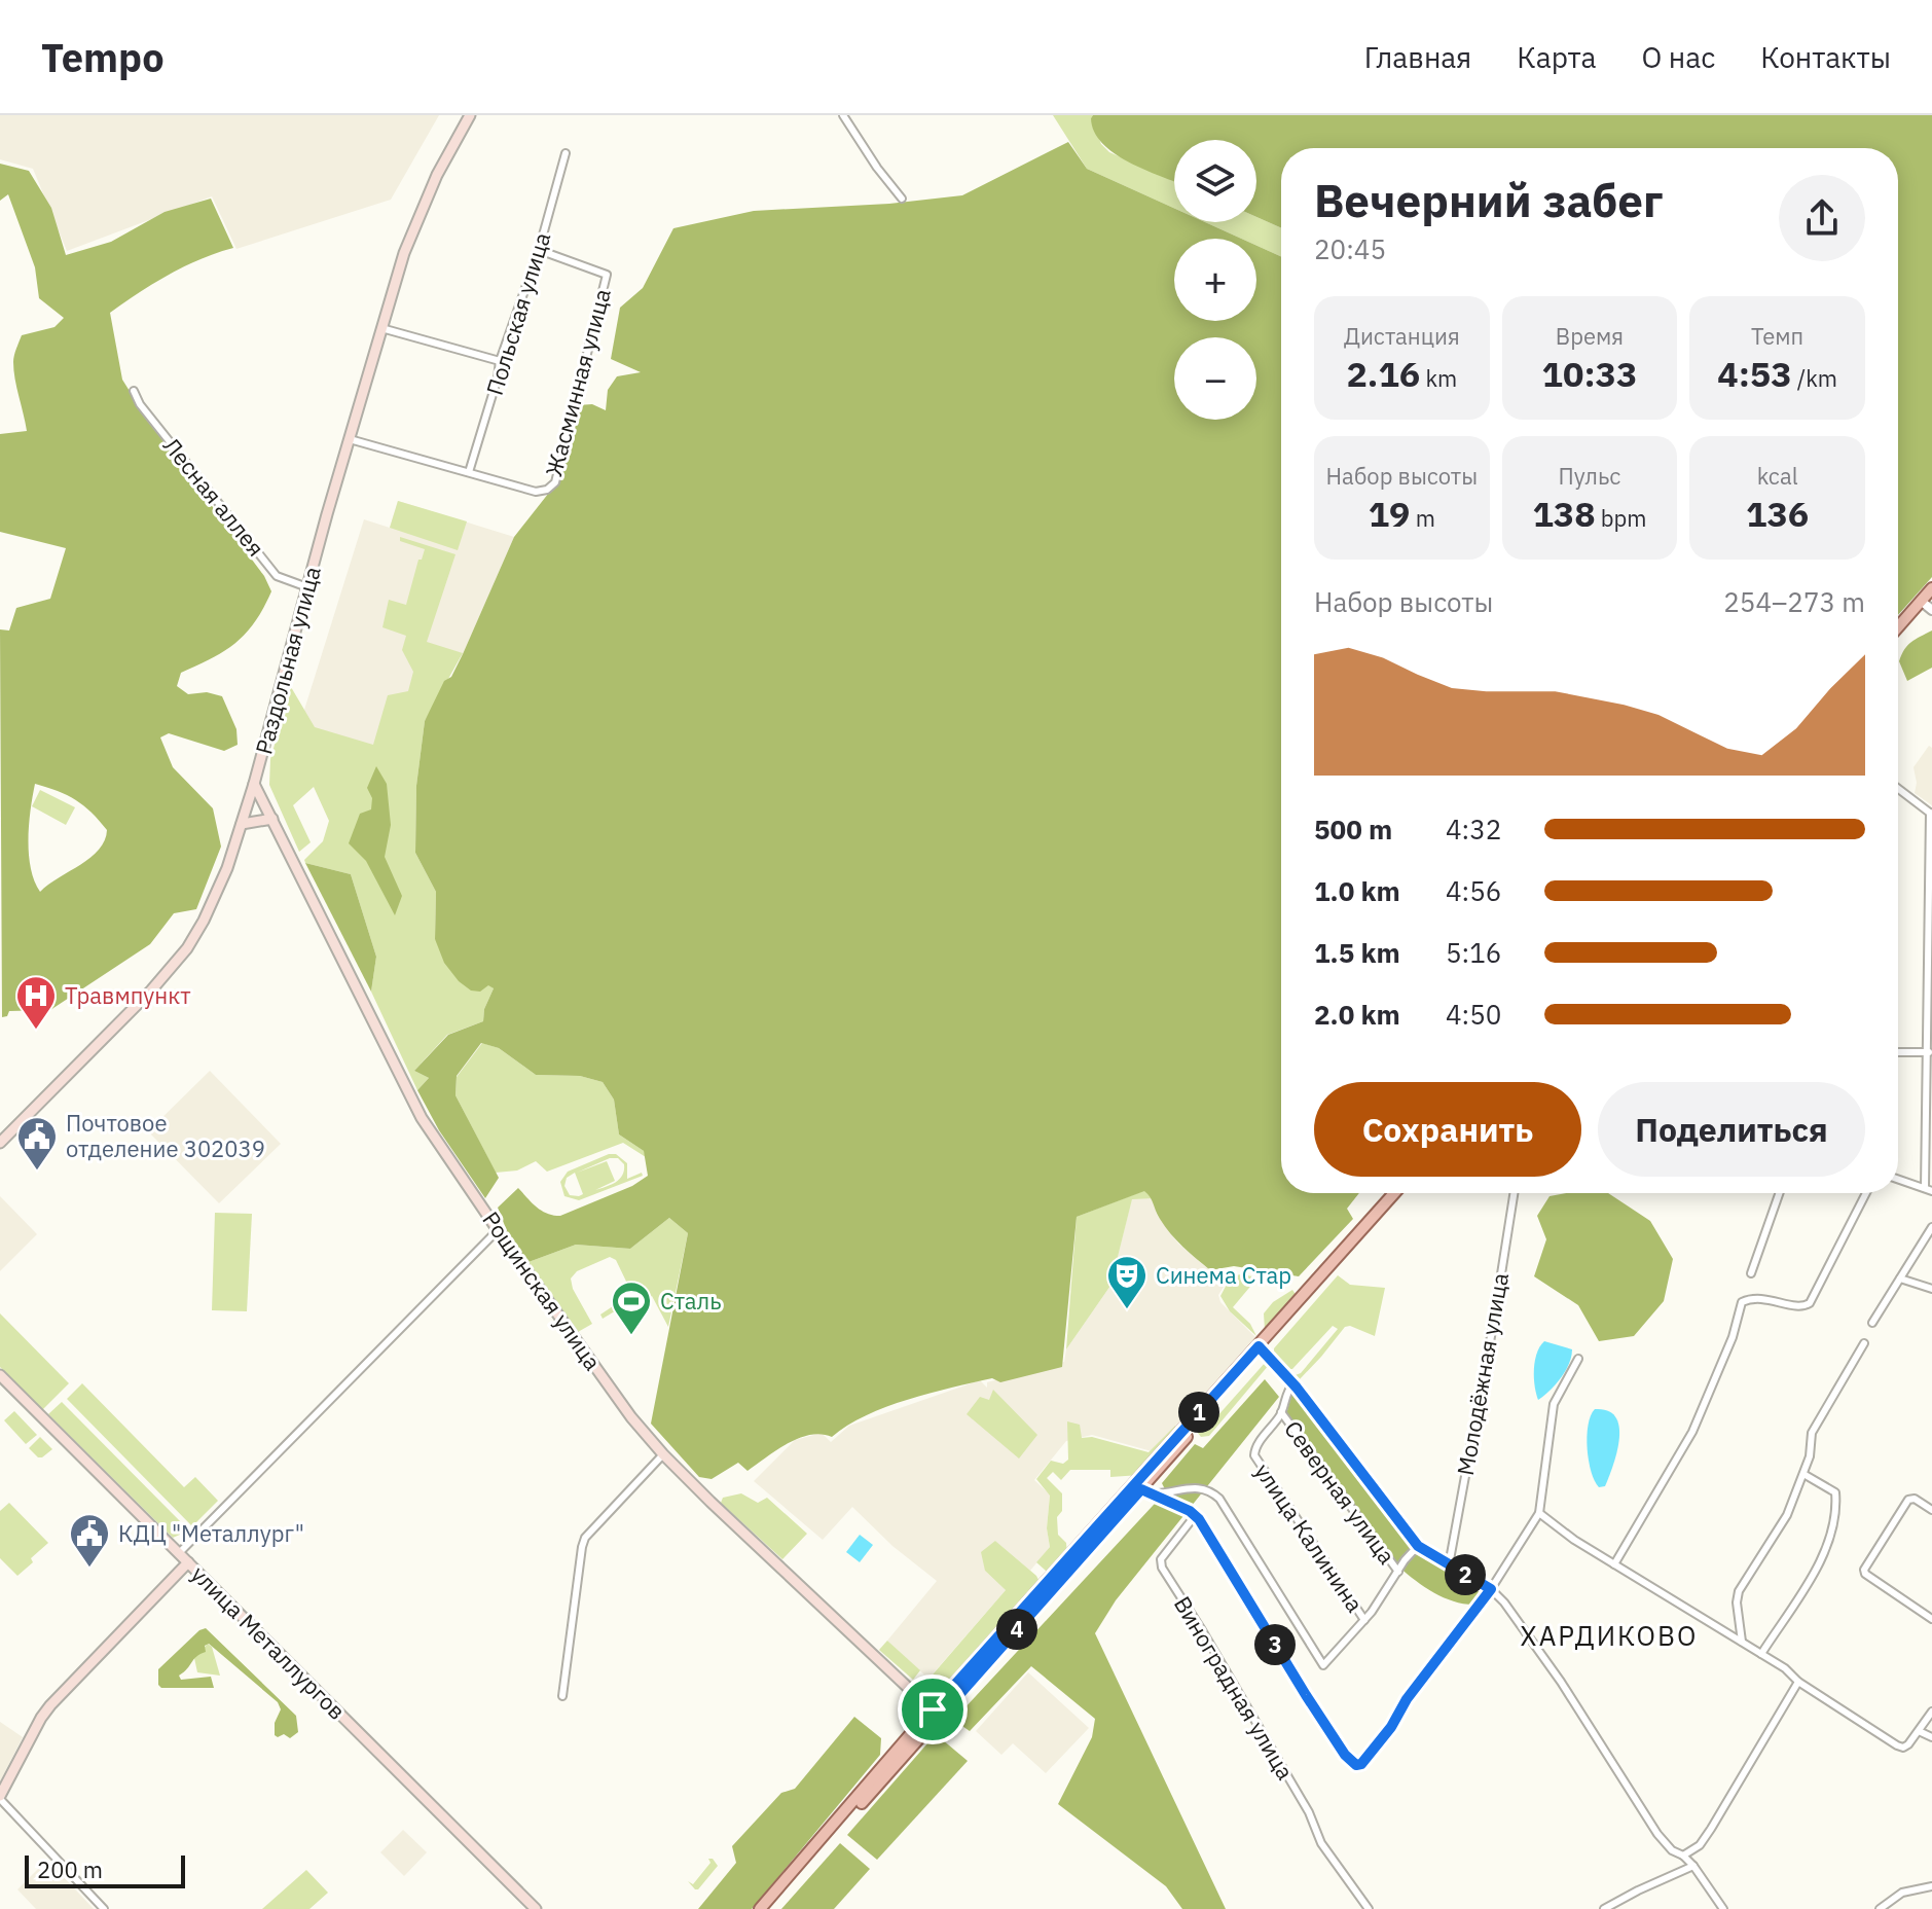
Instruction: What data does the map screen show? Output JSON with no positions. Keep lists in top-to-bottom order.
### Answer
{
  "streets": {
    "main road": ["Раздольная улица", "Рощинская улица", "улица Металлургов"],
    "street": [
      "Польская улица",
      "Жасминная улица",
      "Лесная аллея",
      "Молодёжная улица",
      "Северная улица",
      "улица Калинина",
      "Виноградная улица"
    ]
  },
  "crossings": [
    ["Польская улица", "Жасминная улица"],
    ["Лесная аллея", "Раздольная улица"],
    ["Раздольная улица", "Рощинская улица"],
    ["Северная улица", "улица Калинина"]
  ],
  "districts": ["ХАРДИКОВО"],
  "places": {
    "hospital": ["Травмпункт"],
    "public building": ["Почтовое отделение 302039", "КДЦ \"Металлург\""],
    "theatre": ["Синема Стар"],
    "sports": ["Сталь"]
  },
  "scale_bar": "200 m",
  "page": {
    "header": "Tempo",
    "nav": [
      "Главная",
      "Карта",
      "О нас",
      "Контакты"
    ],
    "map_buttons": ["+", "−"],
    "heading": ["Вечерний забег", "20:45"],
    "stats": [
      ["Дистанция", "2.16 km"],
      ["Время", "10:33"],
      ["Темп", "4:53 /km"],
      ["Набор высоты", "19 m"],
      ["Пульс", "138 bpm"],
      ["kcal", "136"]
    ],
    "chart": ["Набор высоты", "254–273 m"],
    "list": [
      {
        "name": "500 m",
        "note": "4:32"
      },
      {
        "name": "1.0 km",
        "note": "4:56"
      },
      {
        "name": "1.5 km",
        "note": "5:16"
      },
      {
        "name": "2.0 km",
        "note": "4:50"
      }
    ],
    "buttons": ["Сохранить", "Поделиться"],
    "pins": [
      "1",
      "2",
      "4",
      "3"
    ],
    "scale": "200 m"
  }
}
